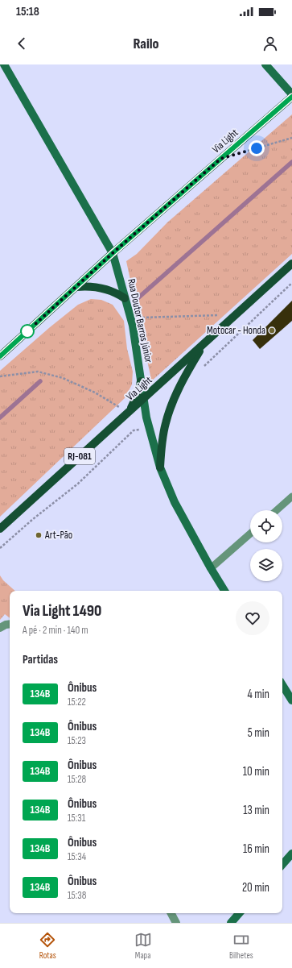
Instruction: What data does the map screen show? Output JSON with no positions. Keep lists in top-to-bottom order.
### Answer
{
  "streets": {
    "main road": ["Via Light", "Rua Doutor Barros Júnior", "RJ-081"]
  },
  "crossings": [
    ["Via Light", "Rua Doutor Barros Júnior"]
  ],
  "places": ["Motocar - Honda", "Art-Pão"],
  "lines": ["bus line 134B"],
  "page": {
    "status": "15:18",
    "header": "Railo",
    "heading": [
      ["Via Light 1490", "A pé · 2 min · 140 m"],
      "Partidas"
    ],
    "list": [
      {
        "mark": "134B",
        "name": "Ônibus",
        "note": "15:22",
        "value": "4 min"
      },
      {
        "mark": "134B",
        "name": "Ônibus",
        "note": "15:23",
        "value": "5 min"
      },
      {
        "mark": "134B",
        "name": "Ônibus",
        "note": "15:28",
        "value": "10 min"
      },
      {
        "mark": "134B",
        "name": "Ônibus",
        "note": "15:31",
        "value": "13 min"
      },
      {
        "mark": "134B",
        "name": "Ônibus",
        "note": "15:34",
        "value": "16 min"
      },
      {
        "mark": "134B",
        "name": "Ônibus",
        "note": "15:38",
        "value": "20 min"
      }
    ],
    "tabs": ["Rotas", "Mapa", "Bilhetes"]
  }
}
